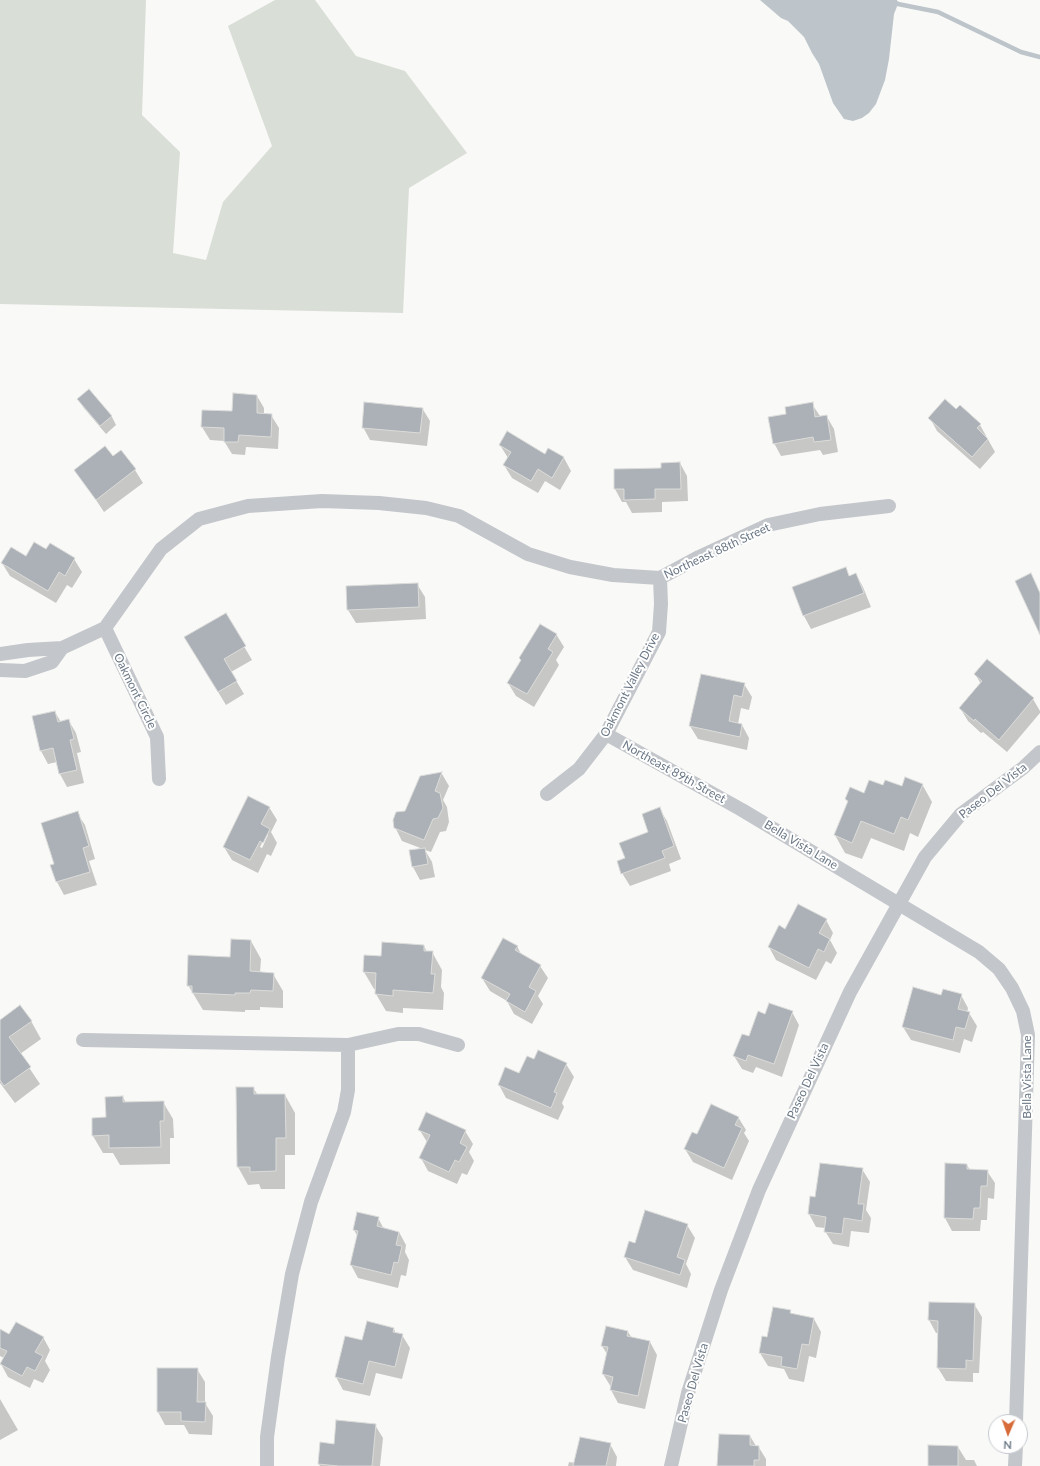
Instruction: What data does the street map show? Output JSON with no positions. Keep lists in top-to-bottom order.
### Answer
{
  "streets": {
    "street": [
      "Northeast 88th Street",
      "Oakmont Valley Drive",
      "Oakmont Circle",
      "Northeast 89th Street",
      "Paseo Del Vista",
      "Bella Vista Lane"
    ]
  },
  "crossings": [
    ["Northeast 88th Street", "Oakmont Valley Drive"],
    ["Northeast 88th Street", "Oakmont Circle"],
    ["Oakmont Valley Drive", "Northeast 89th Street"],
    ["Northeast 89th Street", "Bella Vista Lane"],
    ["Paseo Del Vista", "Bella Vista Lane"]
  ],
  "north": "bottom"
}
